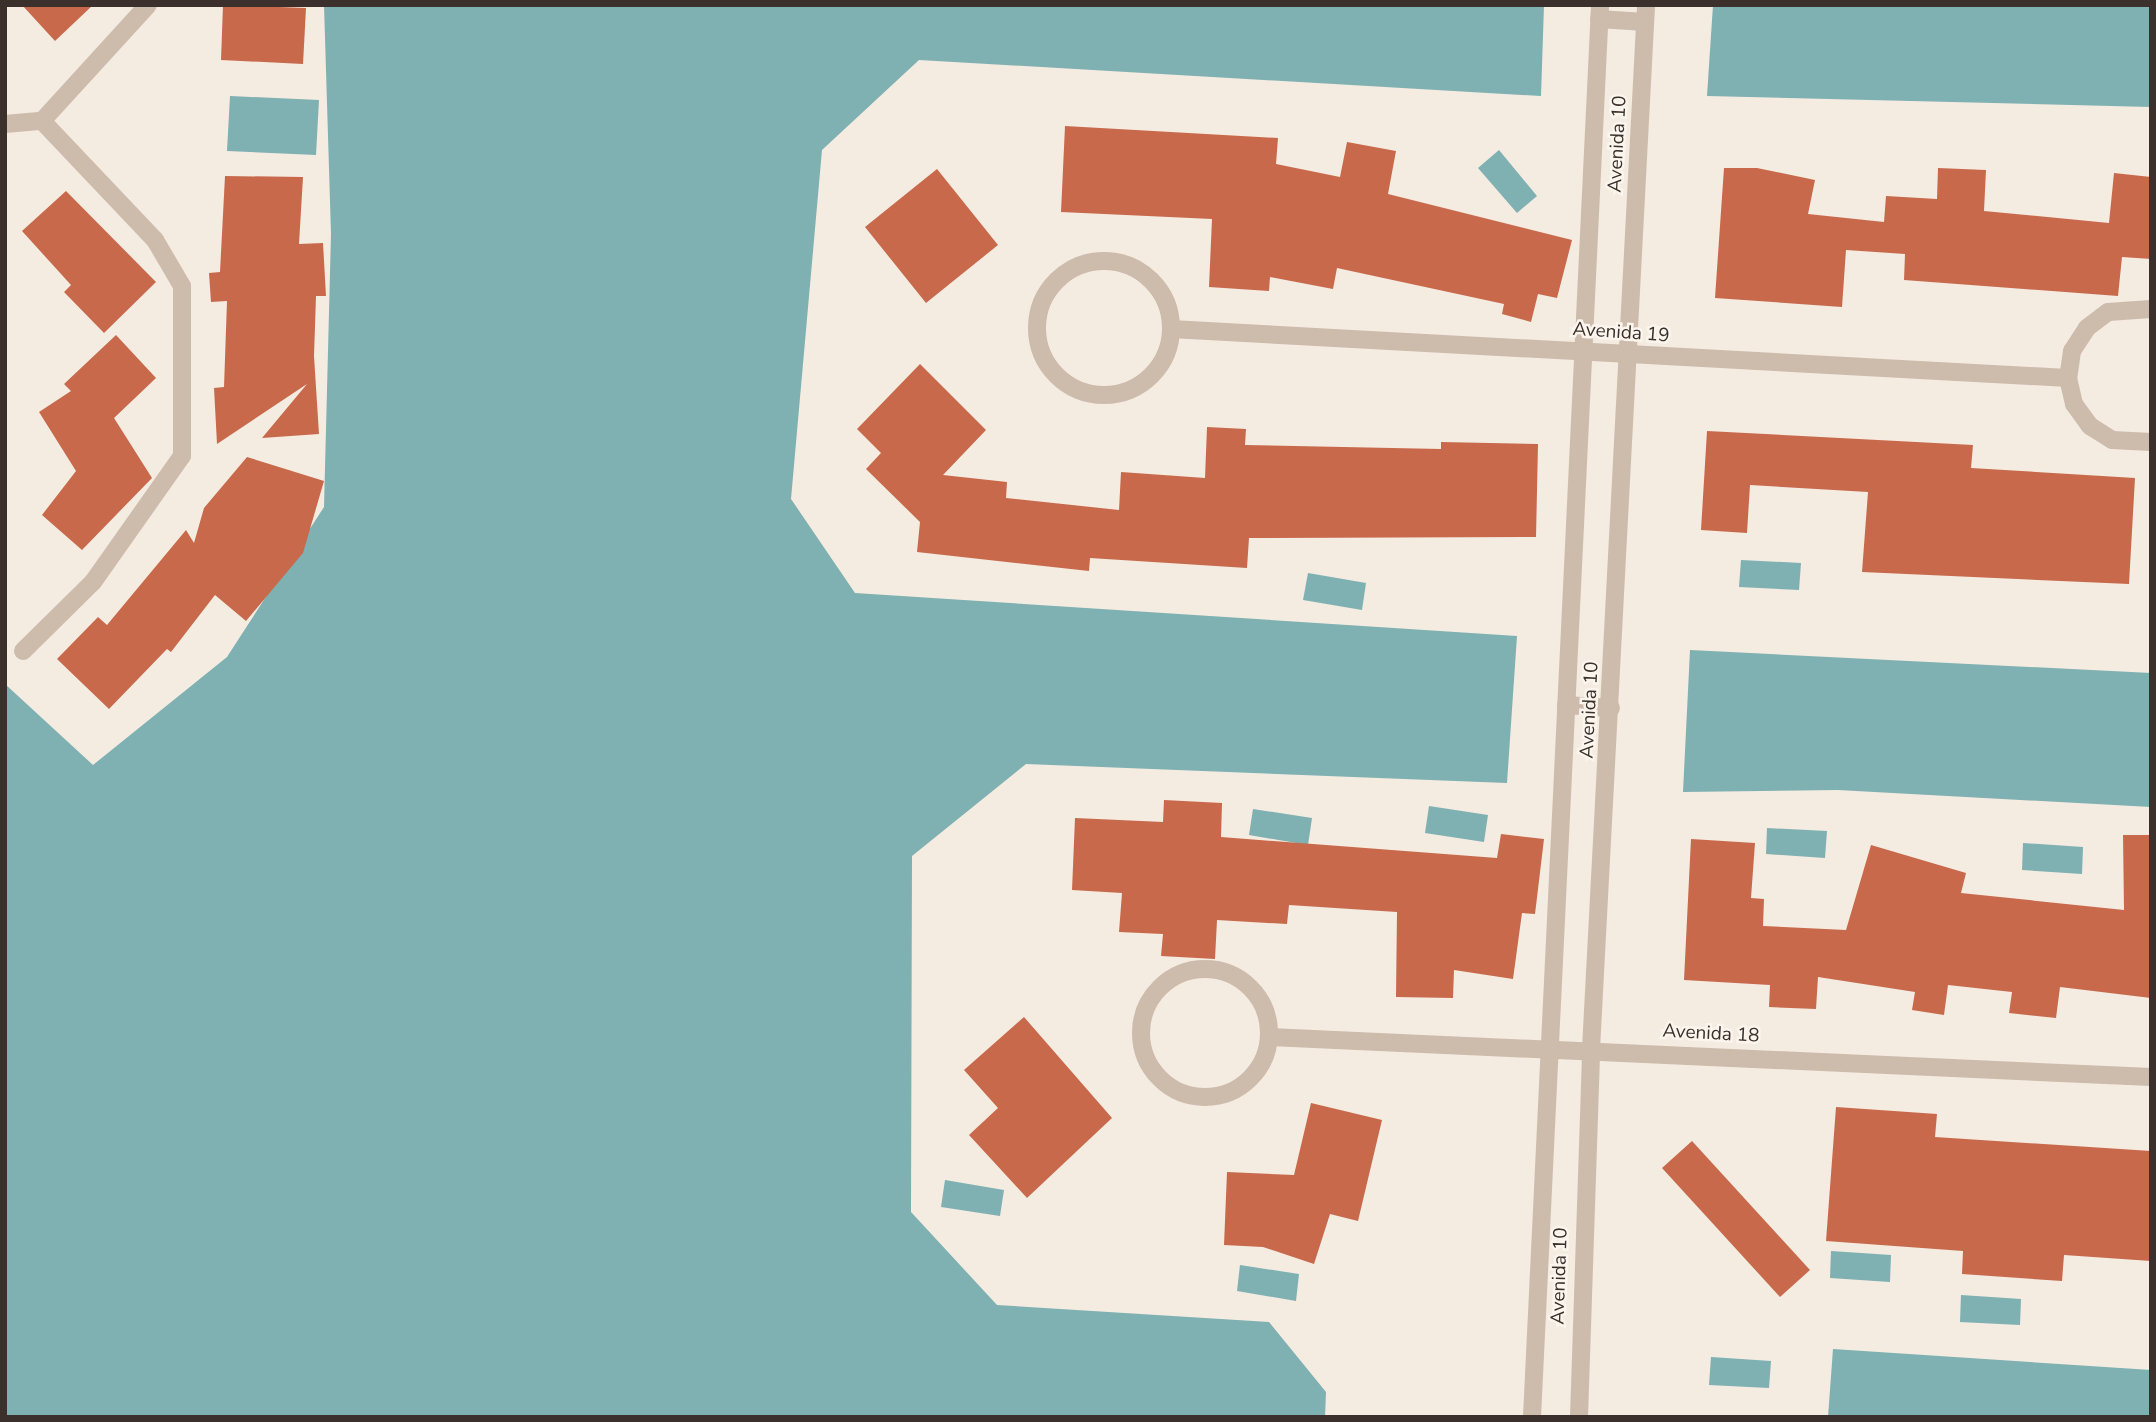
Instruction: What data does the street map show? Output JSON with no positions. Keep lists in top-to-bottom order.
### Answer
{
  "streets": {
    "street": ["Avenida 10", "Avenida 19", "Avenida 18"]
  },
  "crossings": [
    ["Avenida 10", "Avenida 19"],
    ["Avenida 10", "Avenida 18"]
  ]
}
